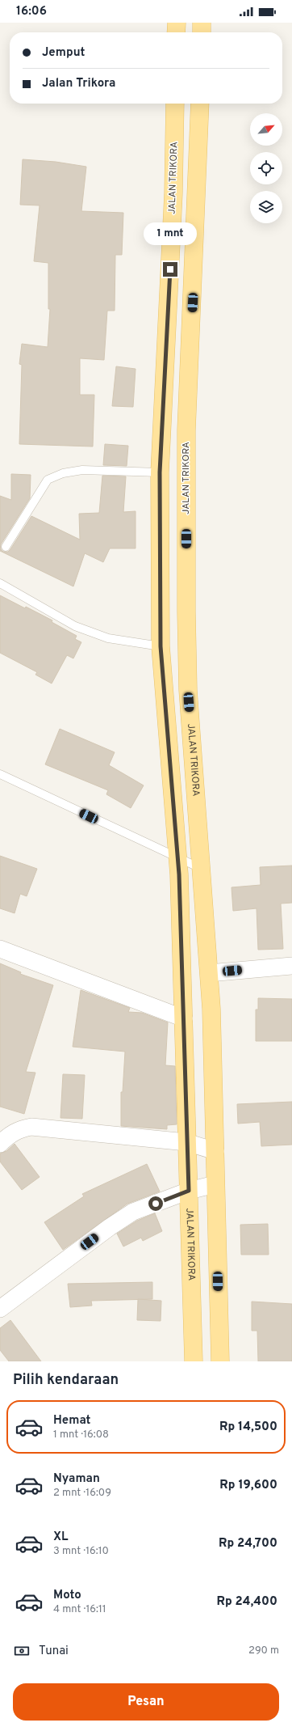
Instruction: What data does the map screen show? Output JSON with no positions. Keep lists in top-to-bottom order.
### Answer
{
  "streets": {
    "main road": ["JALAN TRIKORA"]
  },
  "north": "top right",
  "page": {
    "status": "16:06",
    "banner": ["Jemput", "Jalan Trikora"],
    "bubble": "1 mnt",
    "heading": "Pilih kendaraan",
    "list": [
      {
        "name": "Hemat",
        "note": "1 mnt · 16:08",
        "value": "Rp 14,500"
      },
      {
        "name": "Nyaman",
        "note": "2 mnt · 16:09",
        "value": "Rp 19,600"
      },
      {
        "name": "XL",
        "note": "3 mnt · 16:10",
        "value": "Rp 24,700"
      },
      {
        "name": "Moto",
        "note": "4 mnt · 16:11",
        "value": "Rp 24,400"
      }
    ],
    "pay": ["Tunai", "290 m"],
    "buttons": "Pesan"
  }
}
